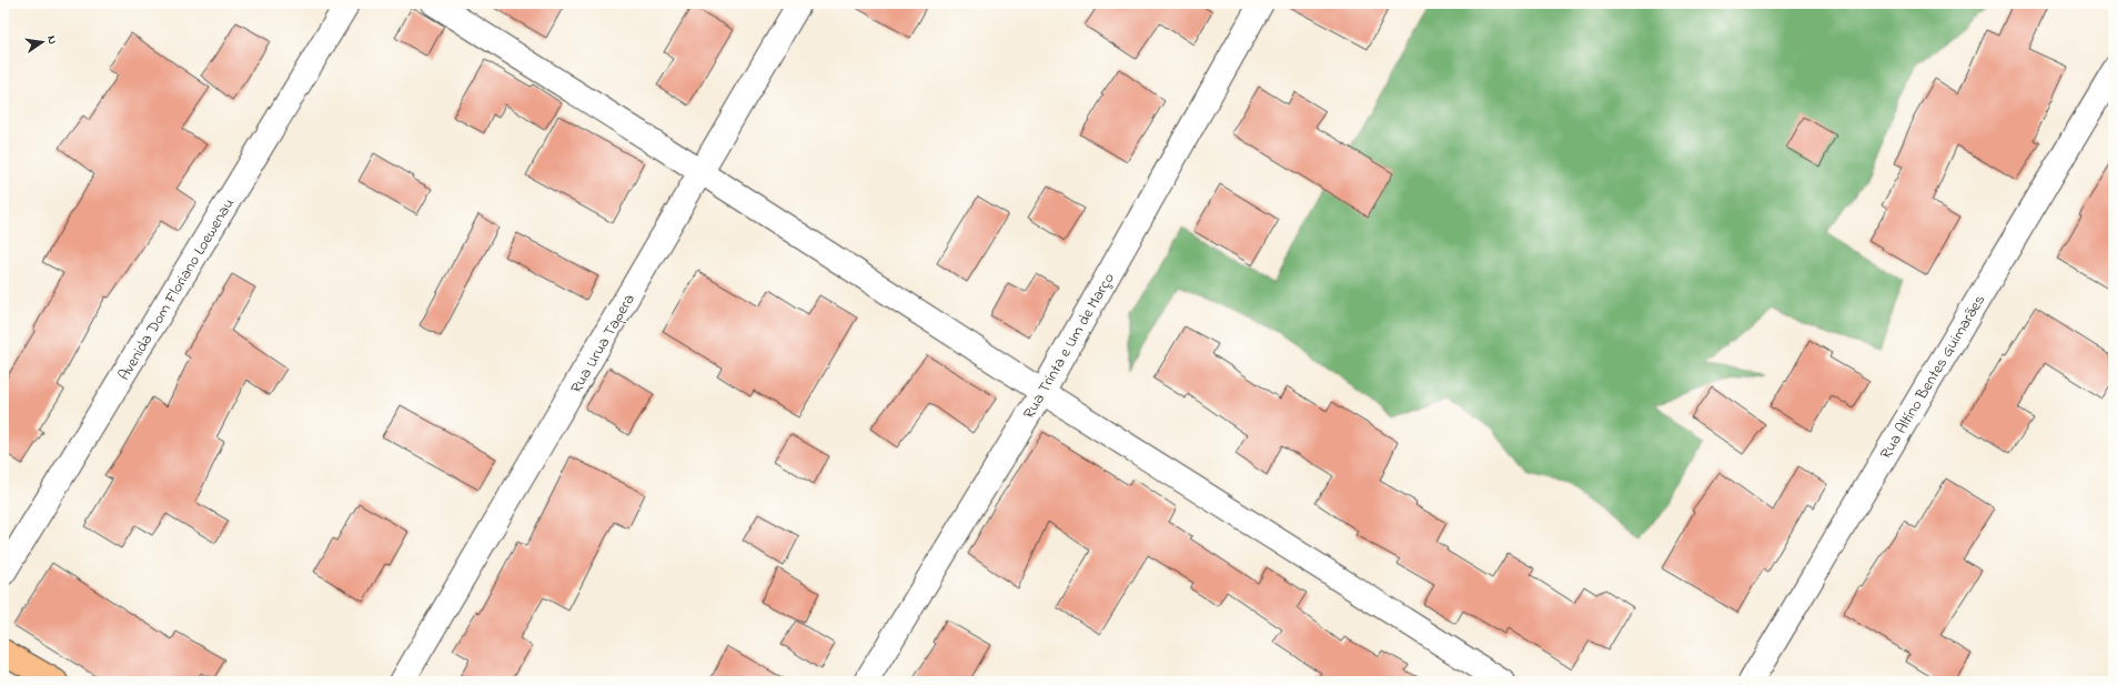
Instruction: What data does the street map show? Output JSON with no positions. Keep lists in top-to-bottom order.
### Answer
{
  "streets": {
    "street": [
      "Avenida Dom Floriano Loewenau",
      "Rua Urua Tapera",
      "Rua Trinta e Um de Março",
      "Rua Altíno Bentes Guimarães"
    ]
  },
  "north": "right"
}
